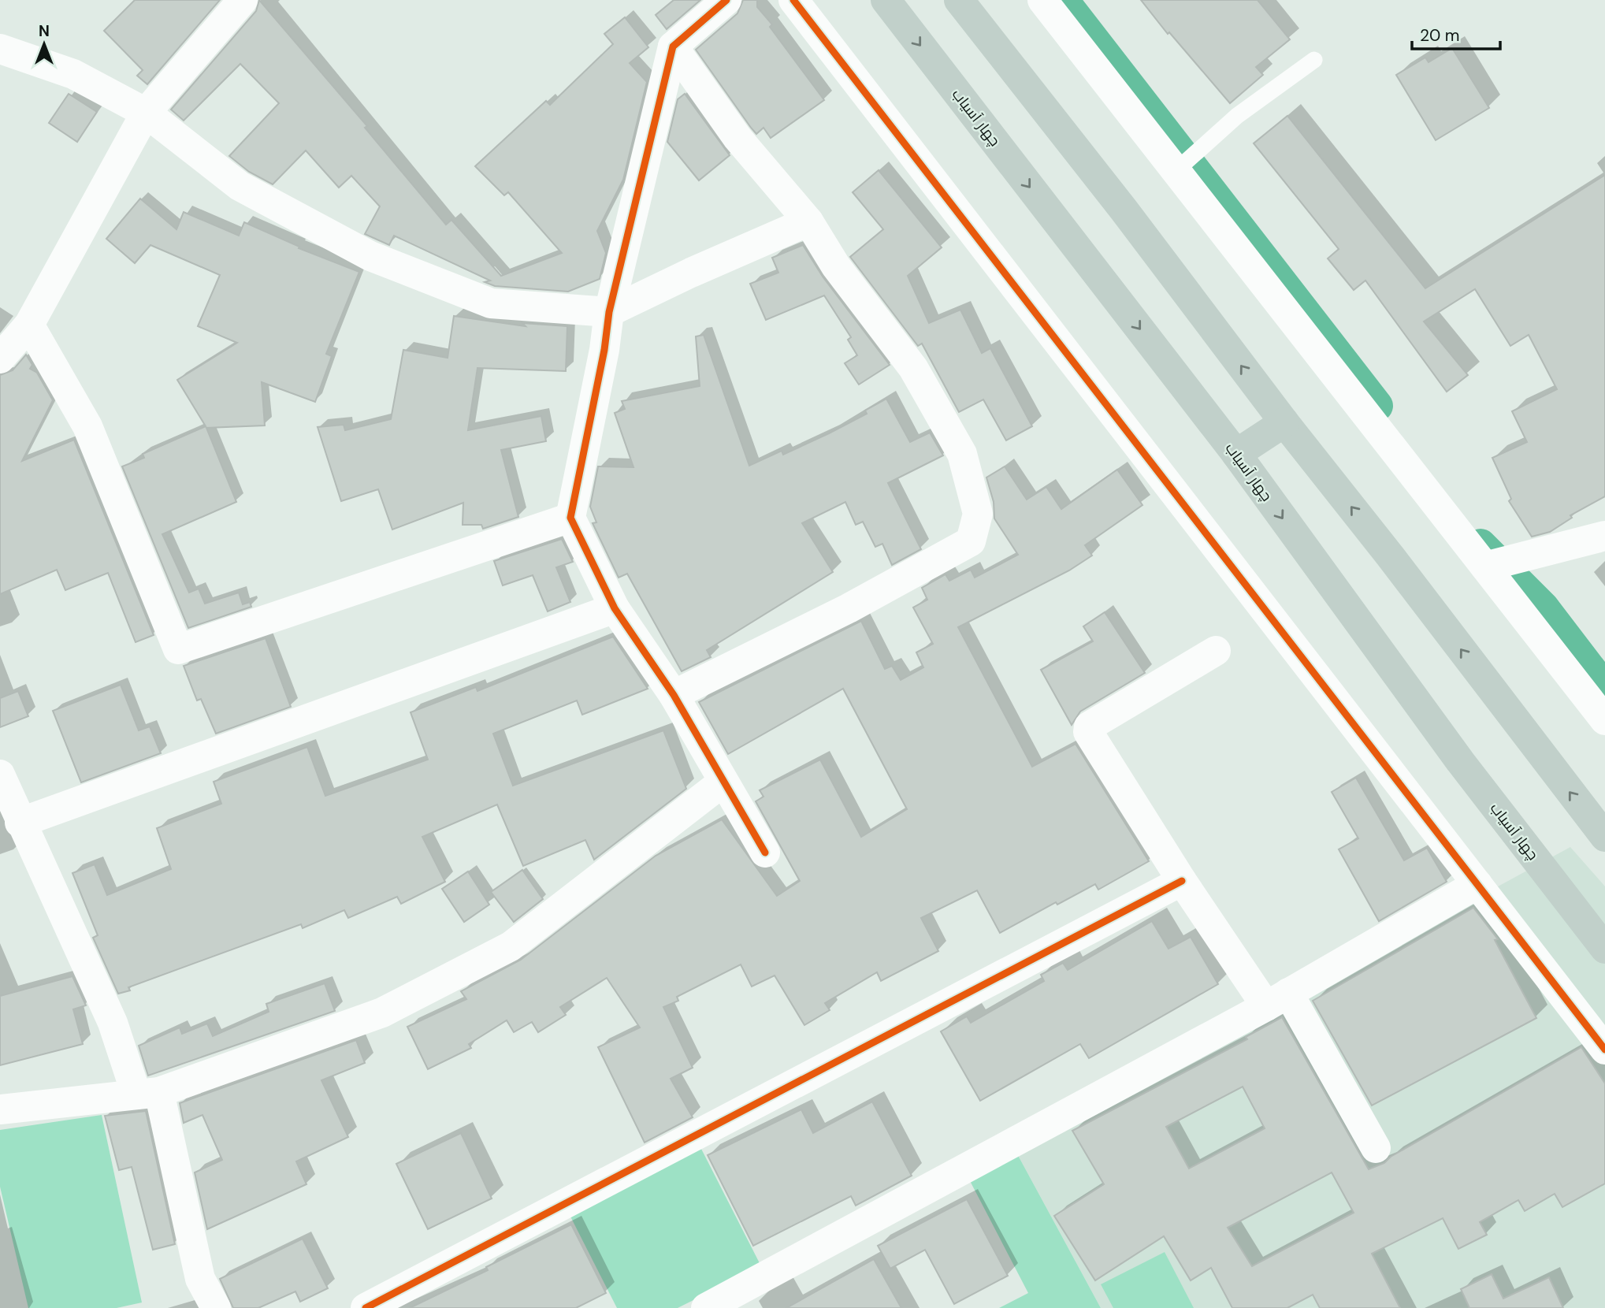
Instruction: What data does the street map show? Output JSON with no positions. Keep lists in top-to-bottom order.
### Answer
{
  "streets": {
    "highway": ["چهار آسیاب"]
  },
  "scale_bar": "20 m",
  "north": "top"
}
